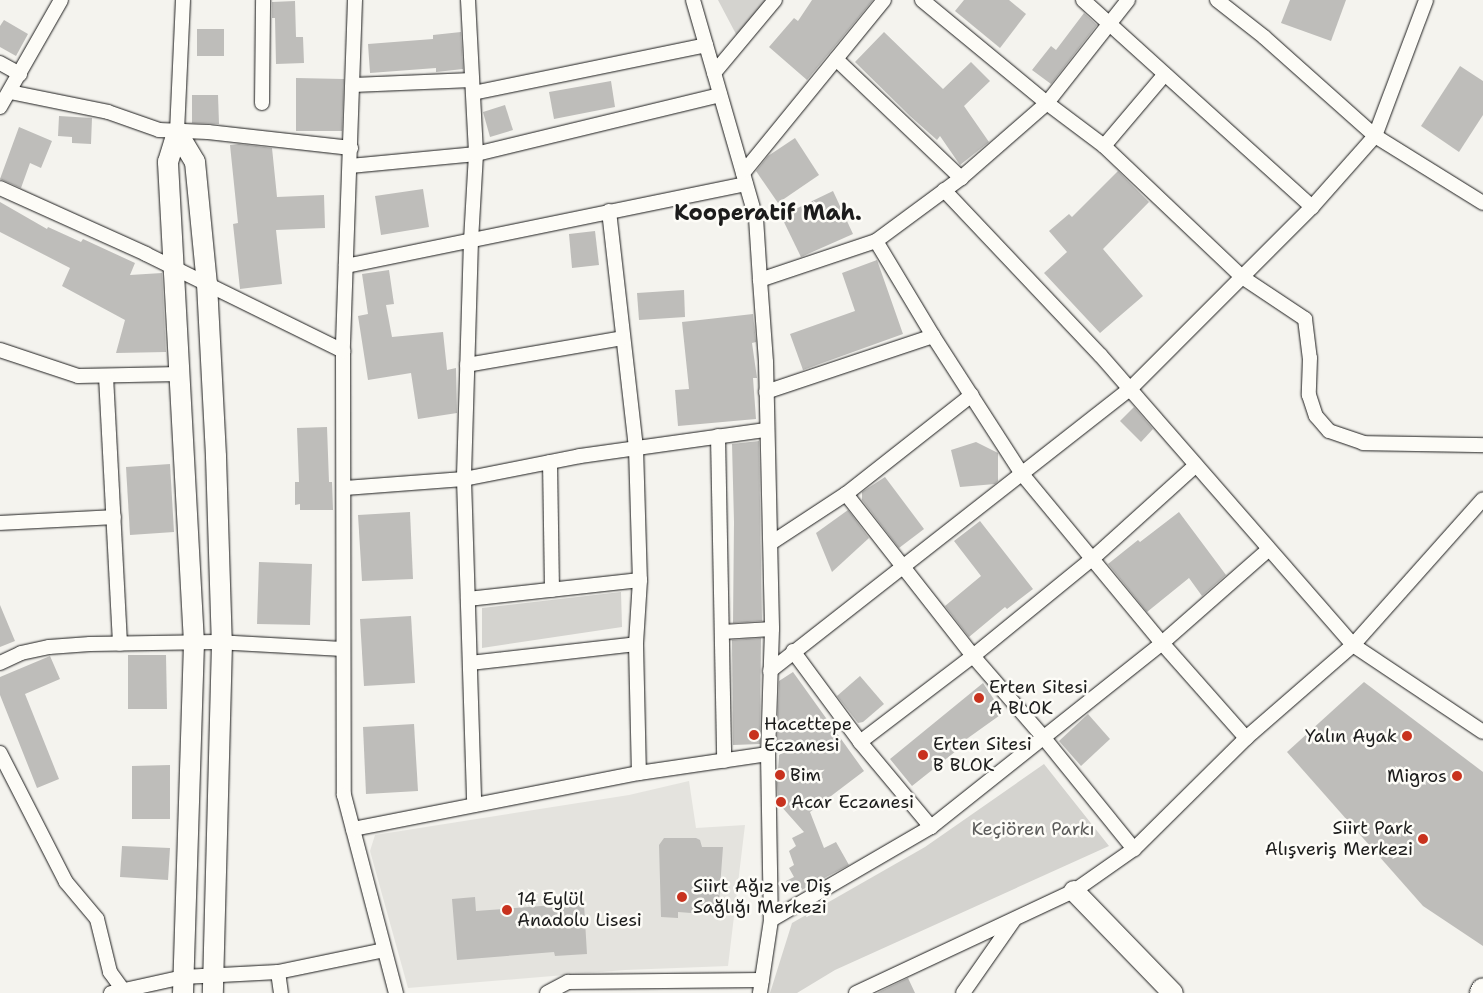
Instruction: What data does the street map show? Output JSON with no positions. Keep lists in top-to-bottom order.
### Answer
{
  "districts": ["Kooperatif Mah."],
  "parks": ["Keçiören Parkı"],
  "places": [
    "Erten Sitesi A BLOK",
    "Hacettepe Eczanesi",
    "Yalın Ayak",
    "Erten Sitesi B BLOK",
    "Bim",
    "Migros",
    "Acar Eczanesi",
    "Siirt Park Alışveriş Merkezi",
    "Siirt Ağız ve Diş Sağlığı Merkezi",
    "14 Eylül Anadolu Lisesi"
  ]
}
